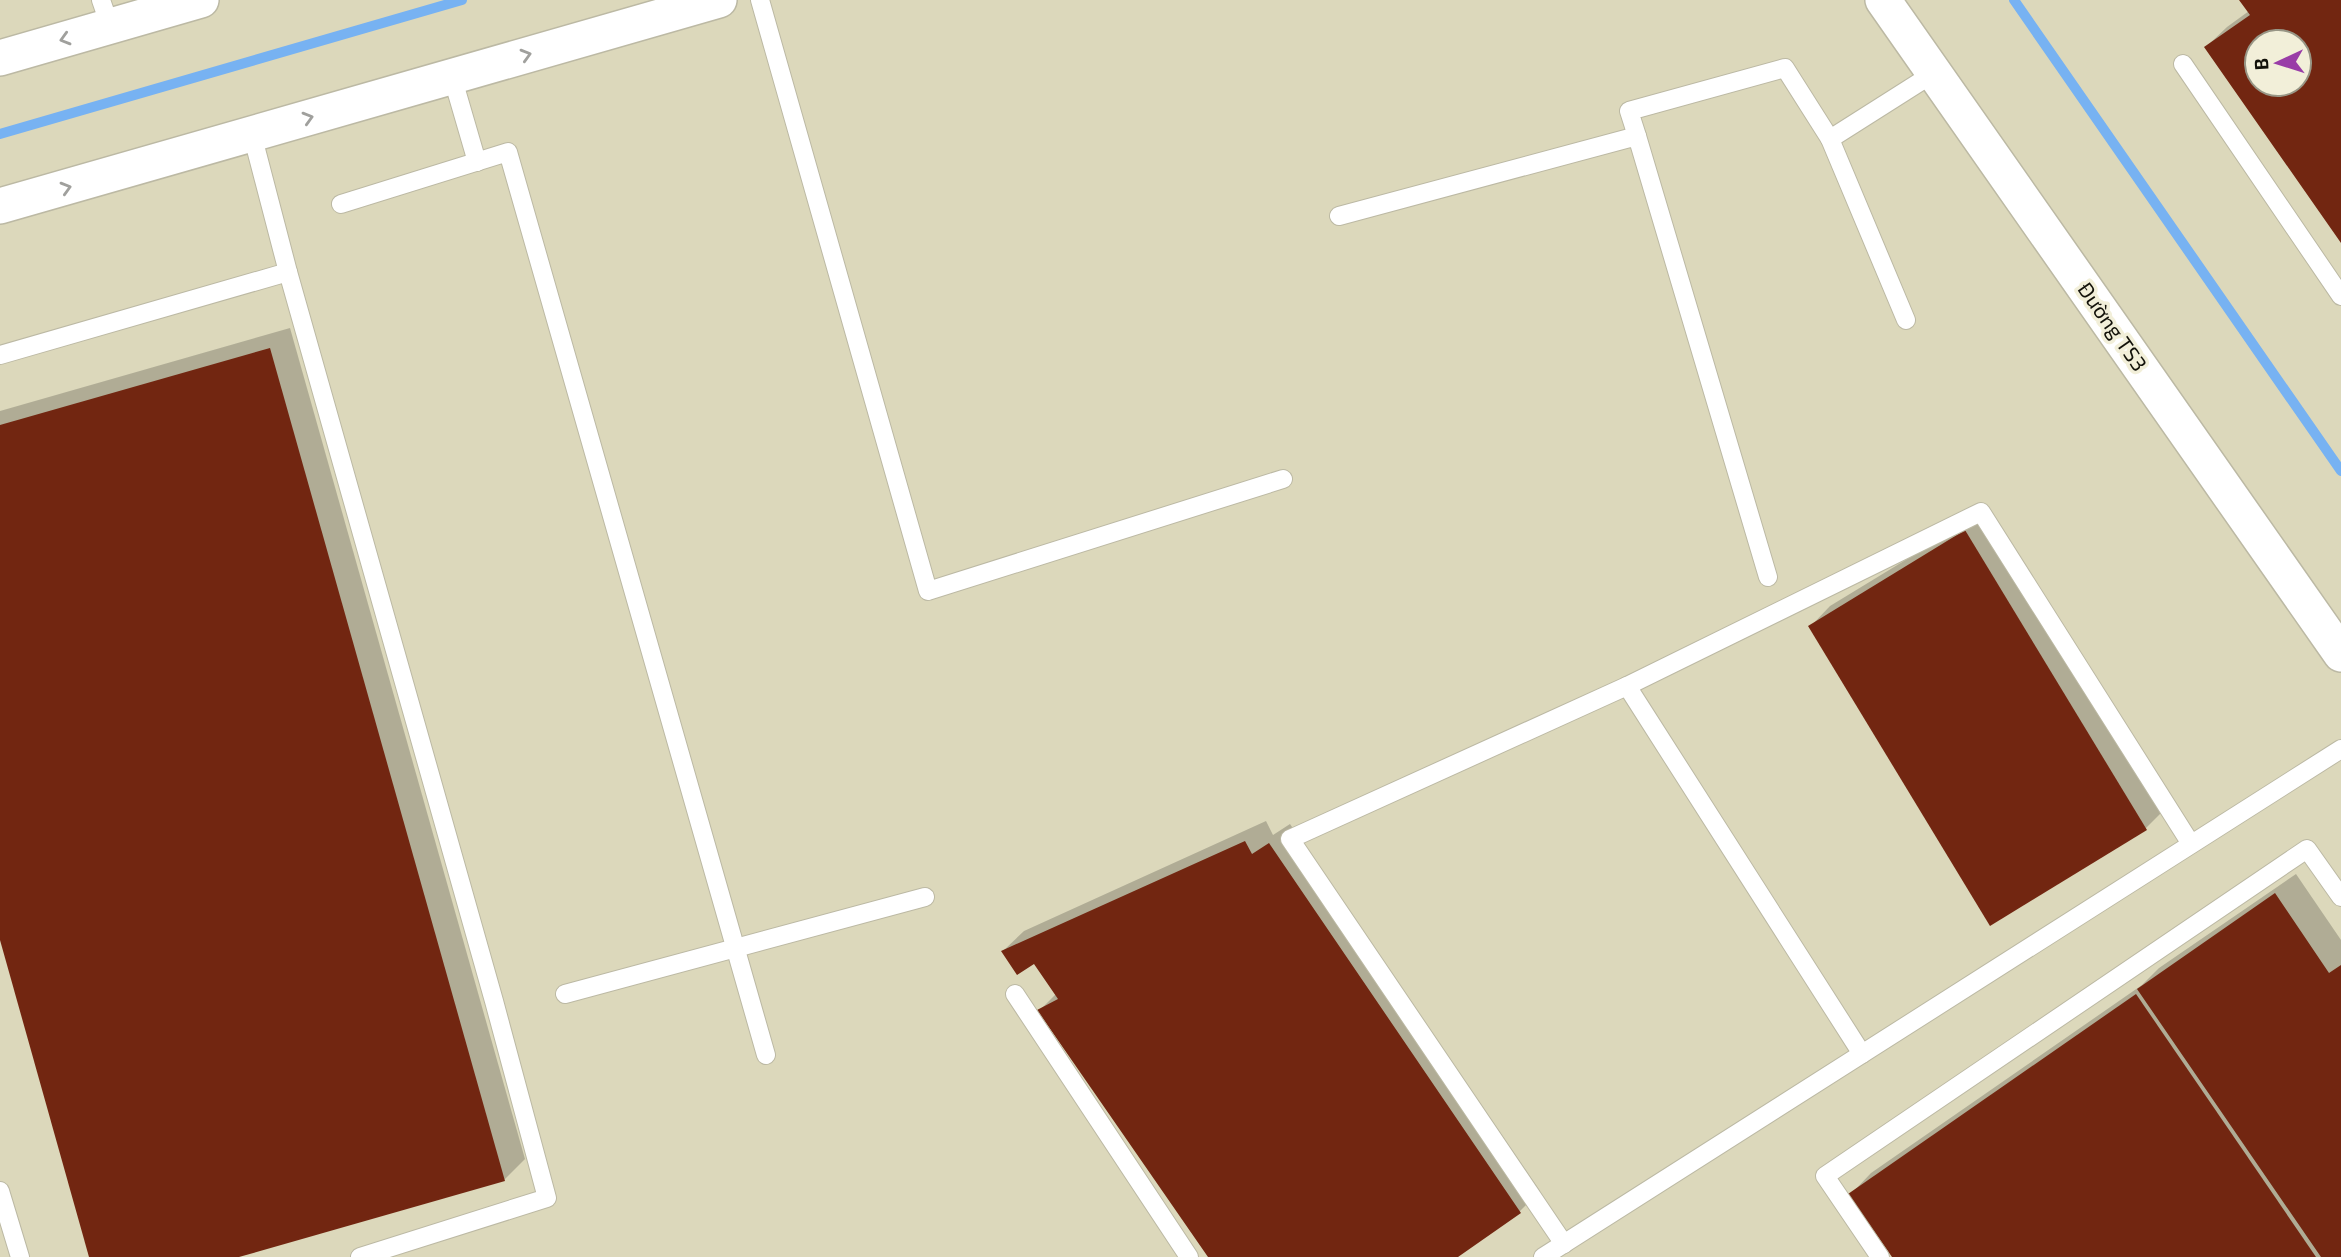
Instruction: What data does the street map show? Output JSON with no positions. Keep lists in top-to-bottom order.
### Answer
{
  "streets": {
    "street": ["Đường TS3"]
  },
  "north": "left"
}
